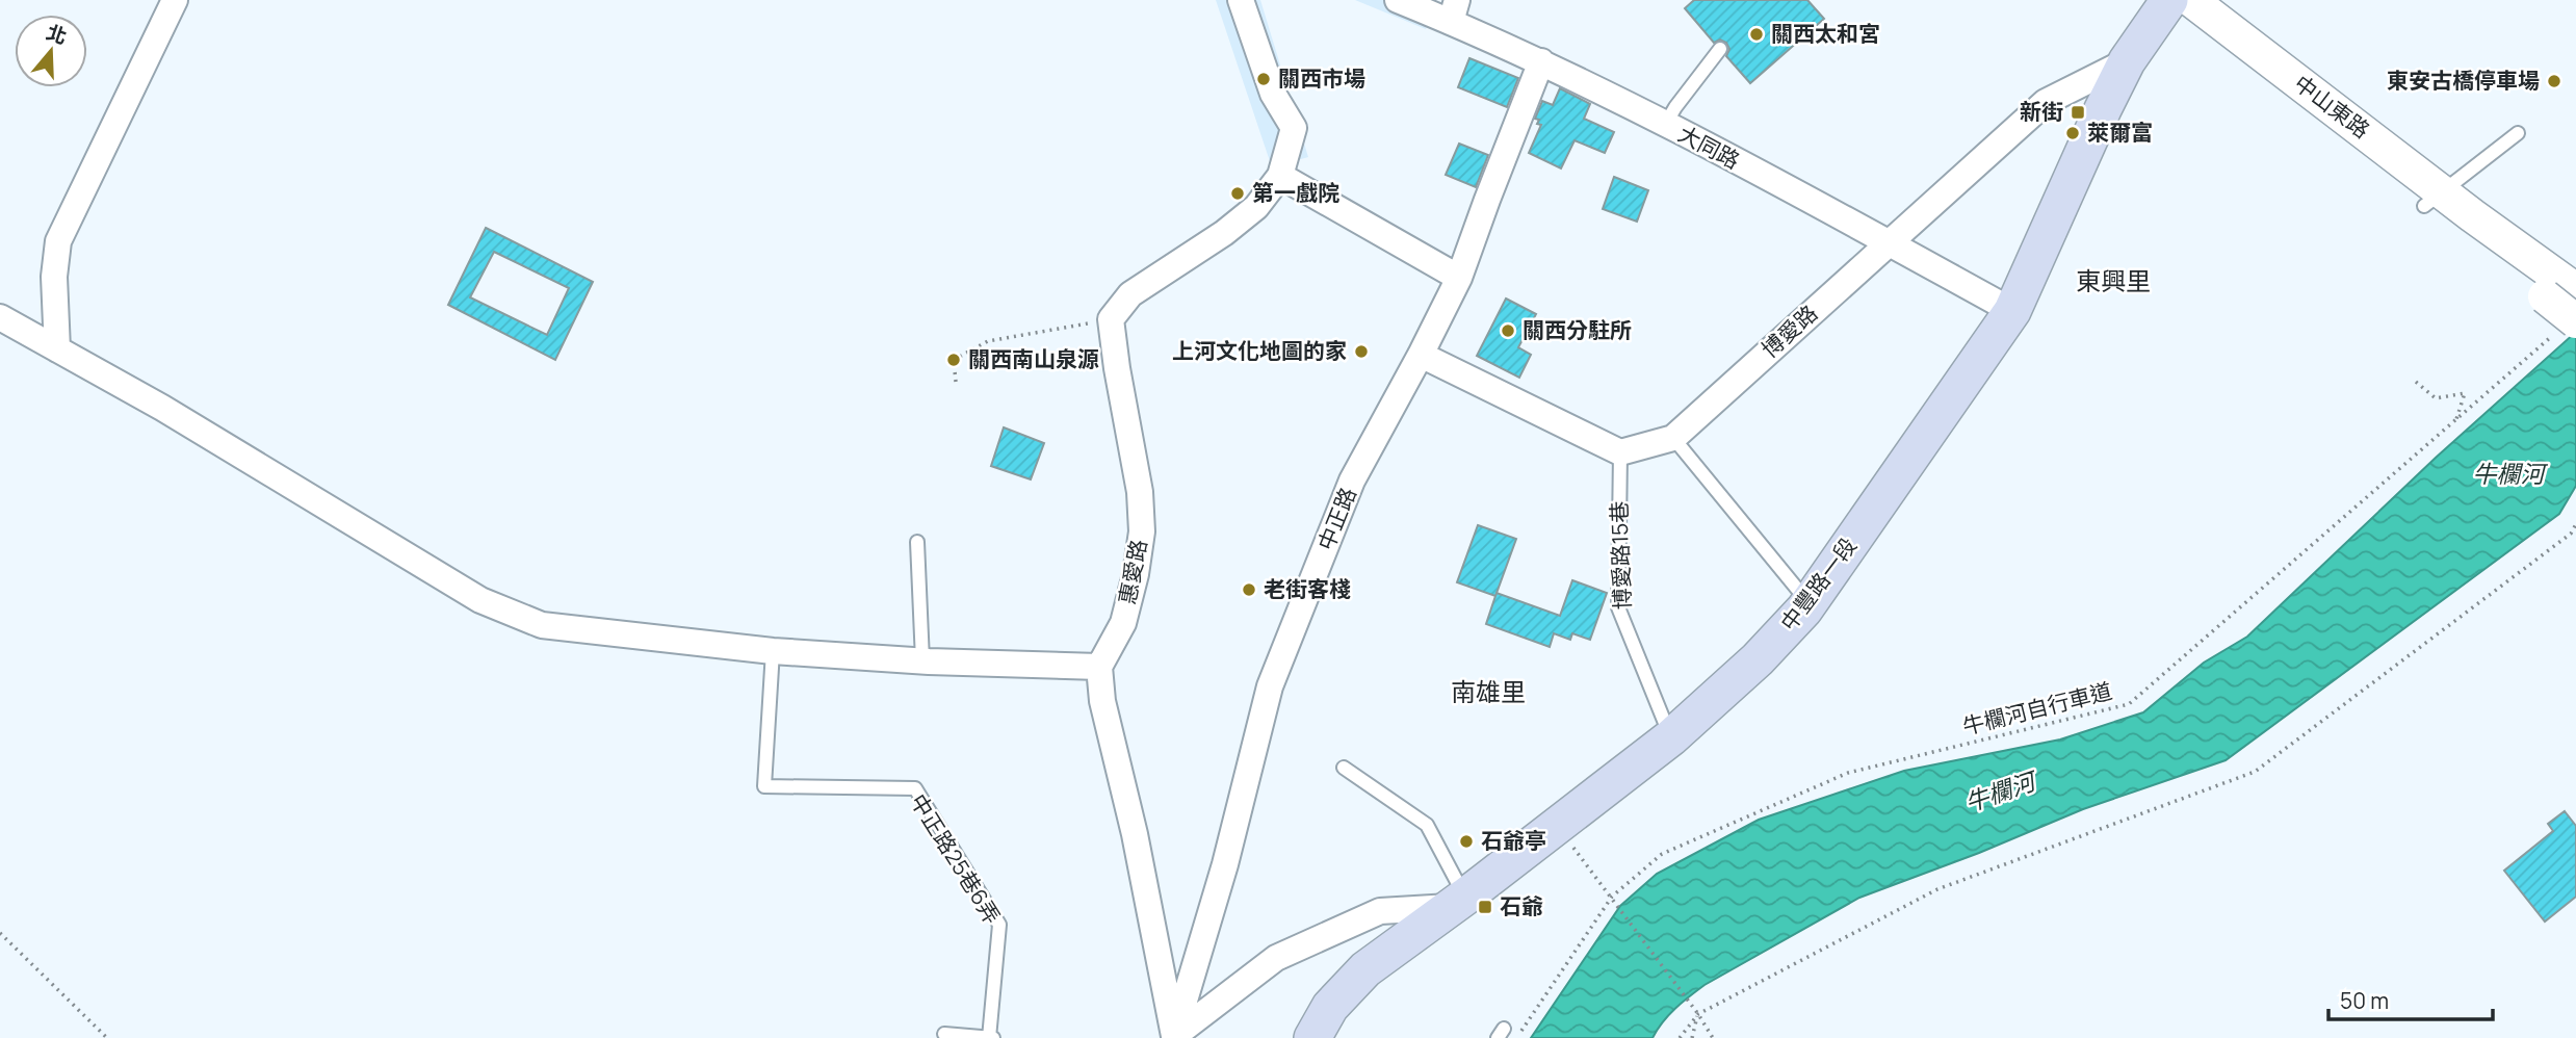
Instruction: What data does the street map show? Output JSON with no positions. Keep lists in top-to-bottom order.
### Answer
{
  "streets": {
    "main road": ["中豐路一段"],
    "street": [
      "中山東路",
      "大同路",
      "博愛路",
      "中正路",
      "惠愛路"
    ],
    "lane": ["博愛路15巷", "中正路25巷6弄"],
    "path": ["牛欄河自行車道"]
  },
  "crossings": [
    ["中山東路", "牛欄河自行車道"],
    ["大同路", "博愛路"],
    ["大同路", "中正路"],
    ["大同路", "中豐路一段"],
    ["博愛路", "博愛路15巷"],
    ["博愛路", "中豐路一段"],
    ["博愛路15巷", "中豐路一段"]
  ],
  "districts": ["東興里", "南雄里"],
  "water": ["牛欄河"],
  "places": {
    "other": [
      "關西太和宮",
      "關西市場",
      "東安古橋停車場",
      "萊爾富",
      "第一戲院",
      "關西分駐所",
      "上河文化地圖的家",
      "關西南山泉源",
      "老街客棧",
      "石爺亭"
    ],
    "transit": ["新街", "石爺"]
  },
  "scale_bar": "50 m",
  "north": "top"
}
